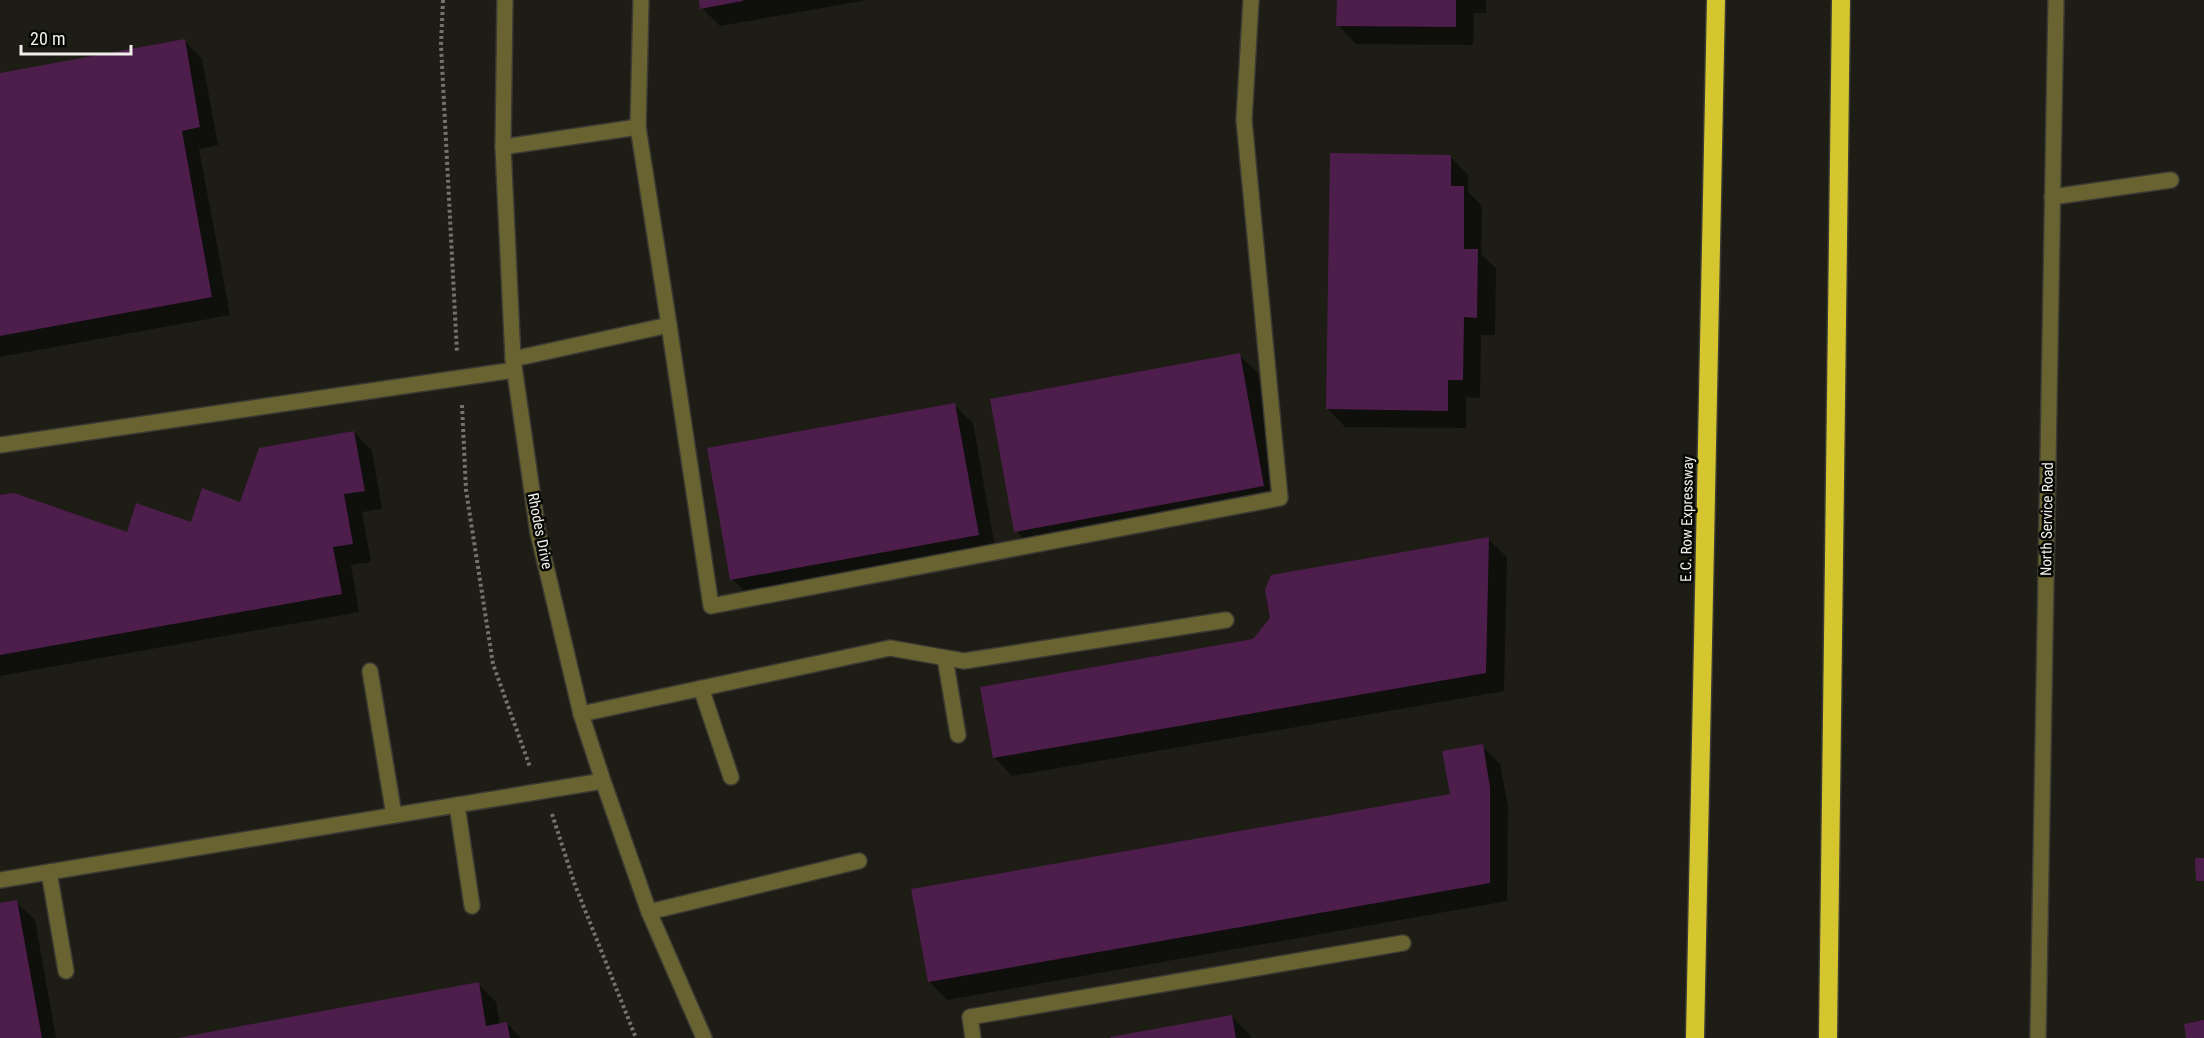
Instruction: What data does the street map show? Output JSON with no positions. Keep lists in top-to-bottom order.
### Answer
{
  "streets": {
    "highway": ["E.C. Row Expressway"],
    "street": ["North Service Road", "Rhodes Drive"]
  },
  "scale_bar": "20 m"
}
